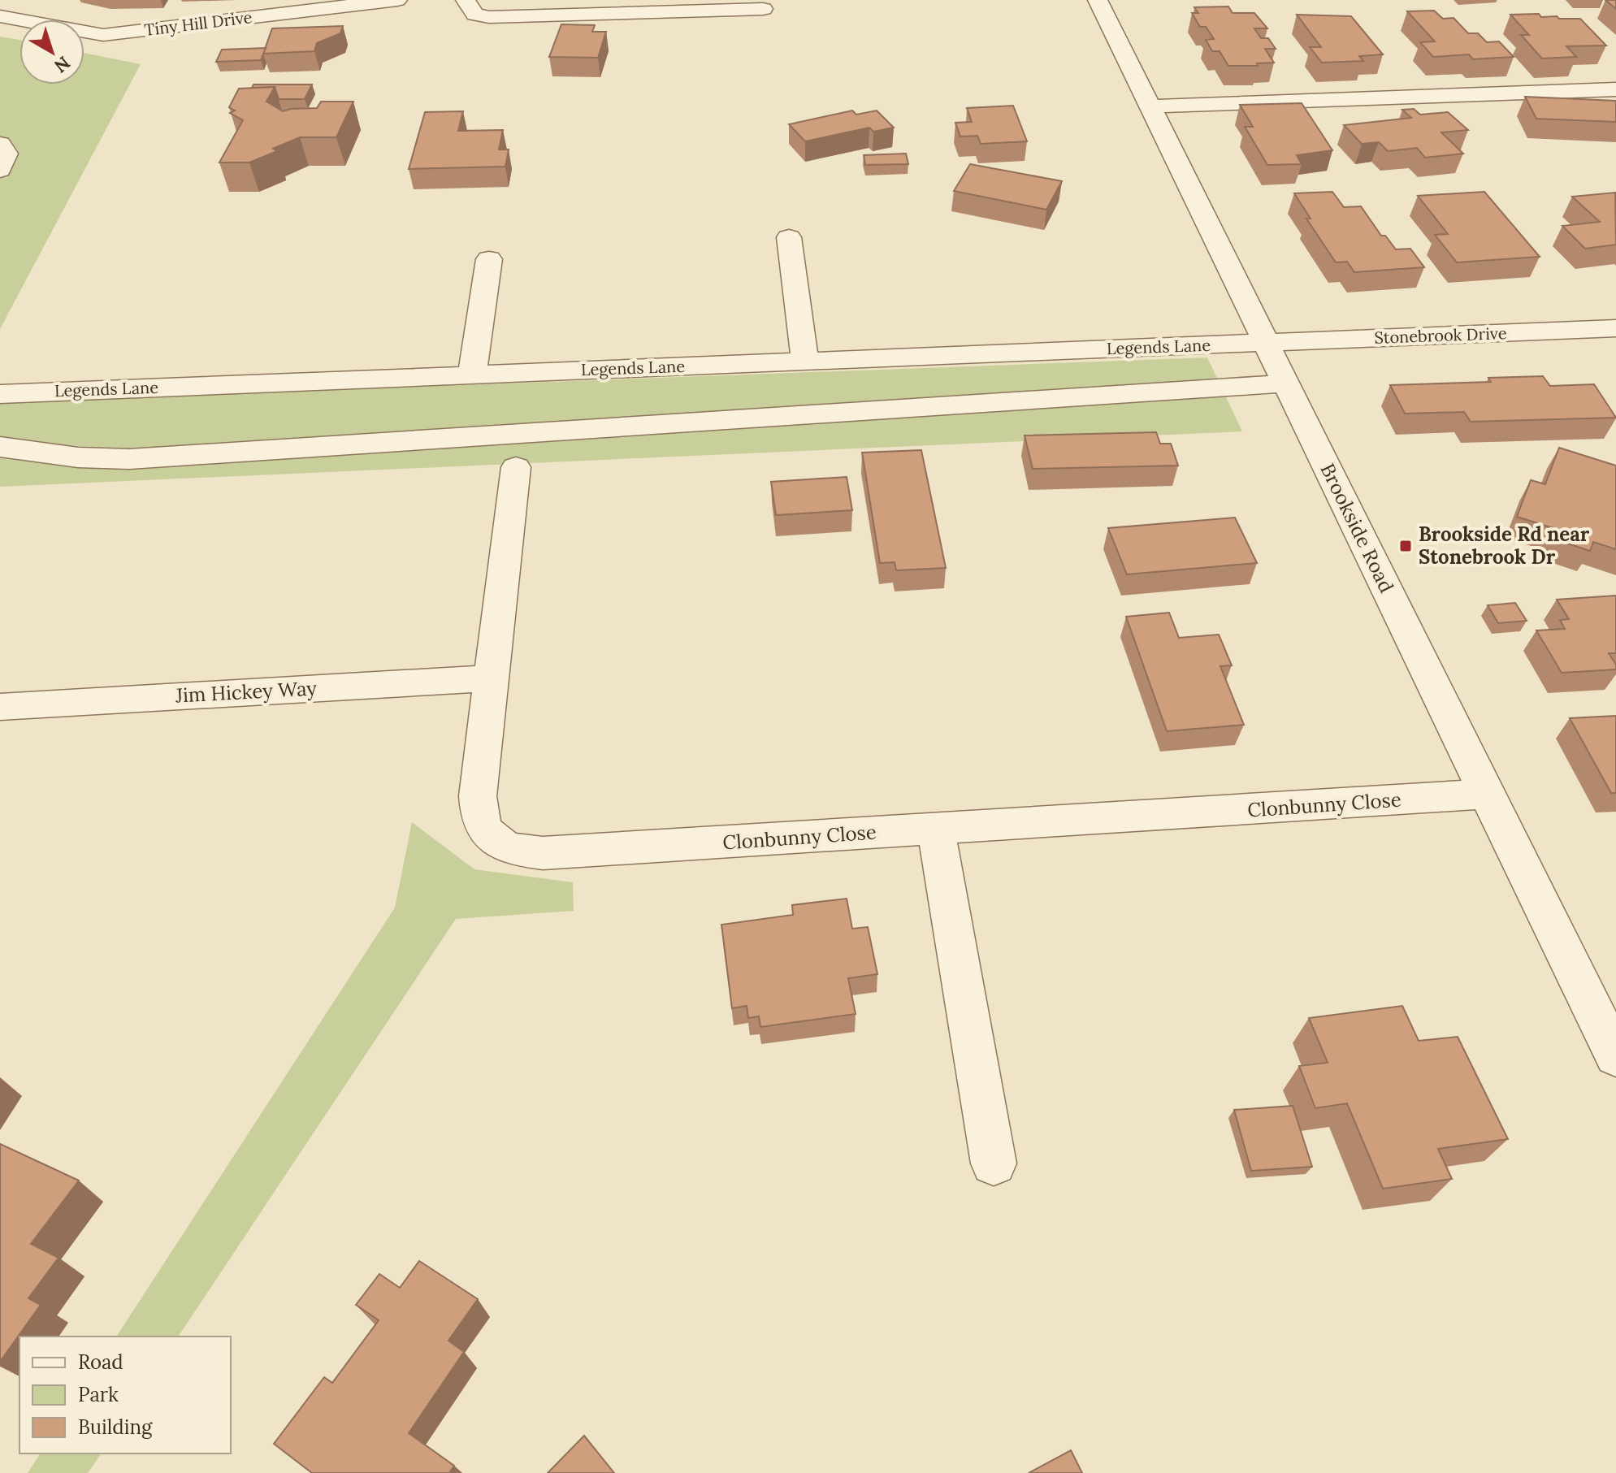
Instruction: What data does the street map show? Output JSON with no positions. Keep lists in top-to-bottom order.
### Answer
{
  "streets": {
    "street": [
      "Tiny Hill Drive",
      "Stonebrook Drive",
      "Legends Lane",
      "Brookside Road",
      "Jim Hickey Way",
      "Clonbunny Close"
    ]
  },
  "crossings": [
    ["Stonebrook Drive", "Legends Lane"],
    ["Stonebrook Drive", "Brookside Road"],
    ["Legends Lane", "Brookside Road"],
    ["Brookside Road", "Clonbunny Close"],
    ["Jim Hickey Way", "Clonbunny Close"]
  ],
  "places": {
    "transit": ["Brookside Rd near Stonebrook Dr"]
  },
  "legend": ["Road", "Park", "Building"],
  "north": "bottom right"
}
